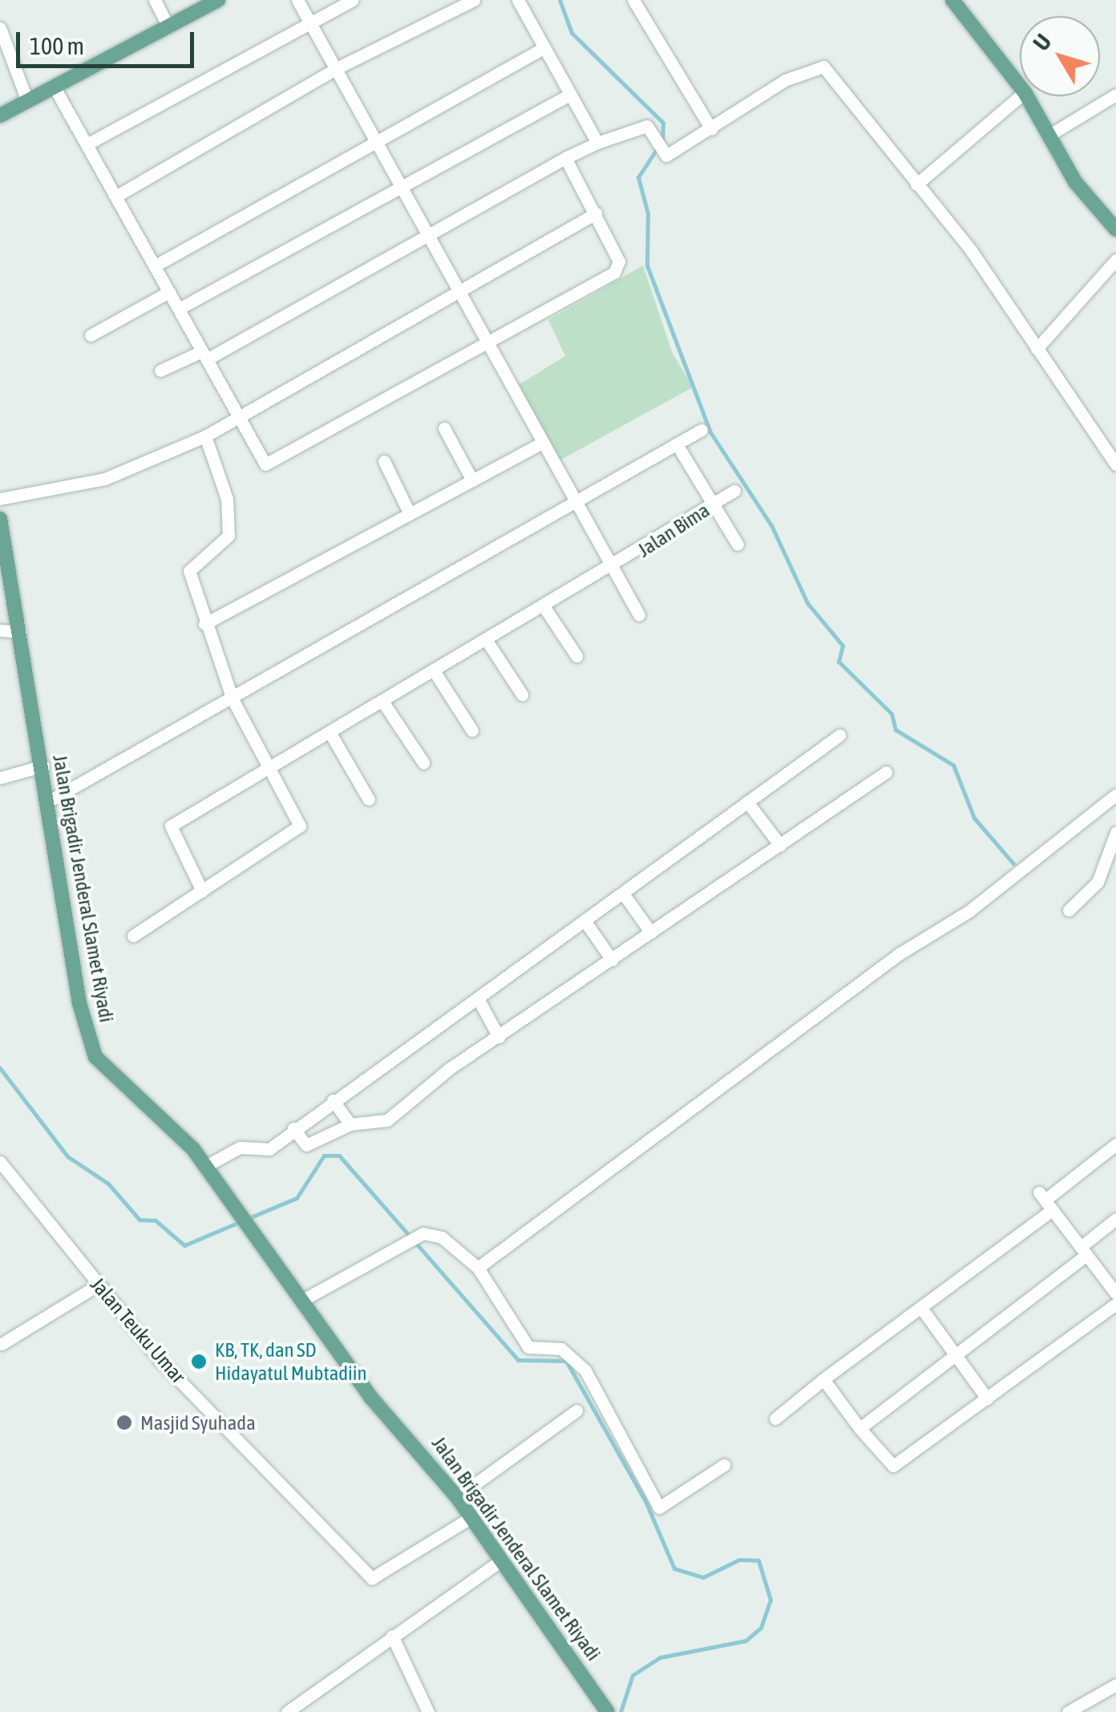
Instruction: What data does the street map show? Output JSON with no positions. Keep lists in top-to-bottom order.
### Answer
{
  "streets": {
    "main road": ["Jalan Brigadir Jenderal Slamet Riyadi"],
    "street": ["Jalan Bima", "Jalan Teuku Umar"]
  },
  "crossings": [
    ["Jalan Brigadir Jenderal Slamet Riyadi", "Jalan Teuku Umar"]
  ],
  "places": ["KB, TK, dan SD Hidayatul Mubtadiin", "Masjid Syuhada"],
  "scale_bar": "100 m",
  "north": "top left"
}
